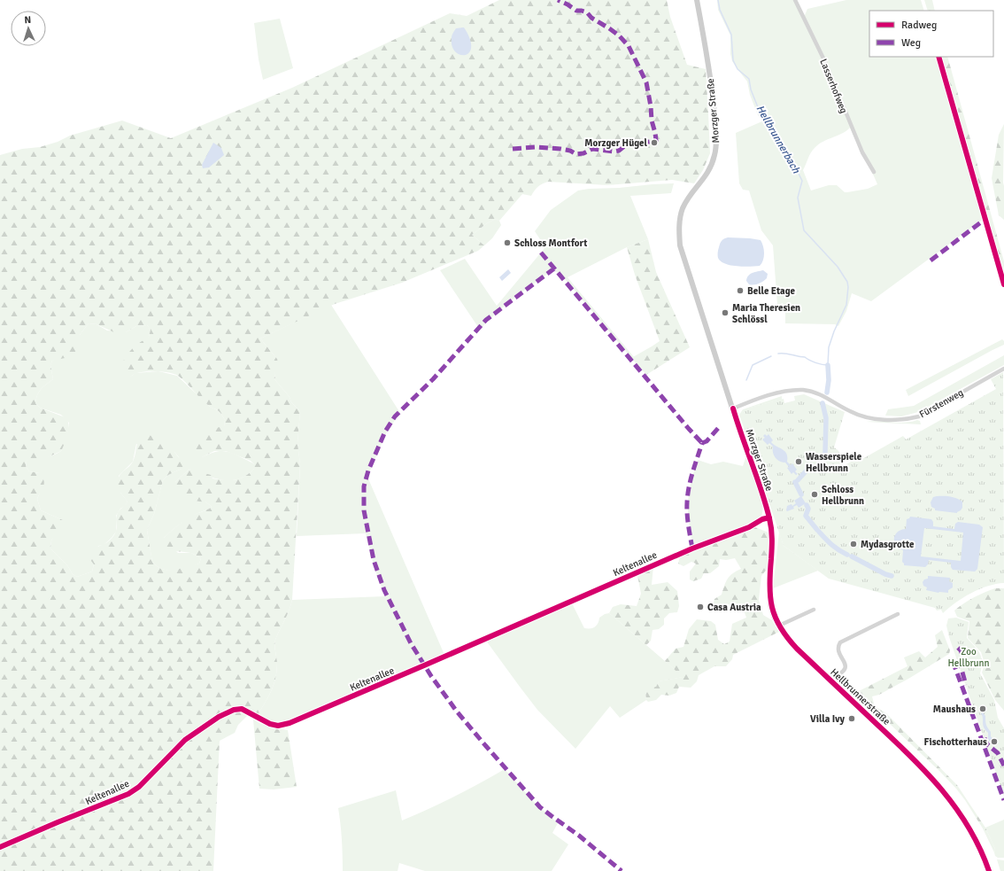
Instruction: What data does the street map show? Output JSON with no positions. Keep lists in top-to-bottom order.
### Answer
{
  "streets": {
    "street": [
      "Lasserhofweg",
      "Morzger Straße",
      "Fürstenweg",
      "Keltenallee",
      "Hellbrunnerstraße"
    ]
  },
  "crossings": [
    ["Morzger Straße", "Fürstenweg"],
    ["Morzger Straße", "Keltenallee"],
    ["Morzger Straße", "Hellbrunnerstraße"],
    ["Keltenallee", "Hellbrunnerstraße"]
  ],
  "water": ["Hellbrunnerbach"],
  "parks": ["Zoo Hellbrunn"],
  "places": [
    "Morzger Hügel",
    "Schloss Montfort",
    "Belle Etage",
    "Maria Theresien Schlössl",
    "Wasserspiele Hellbrunn",
    "Schloss Hellbrunn",
    "Mydasgrotte",
    "Casa Austria",
    "Maushaus",
    "Villa Ivy",
    "Fischotterhaus"
  ],
  "legend": ["Radweg", "Weg"],
  "north": "top"
}
